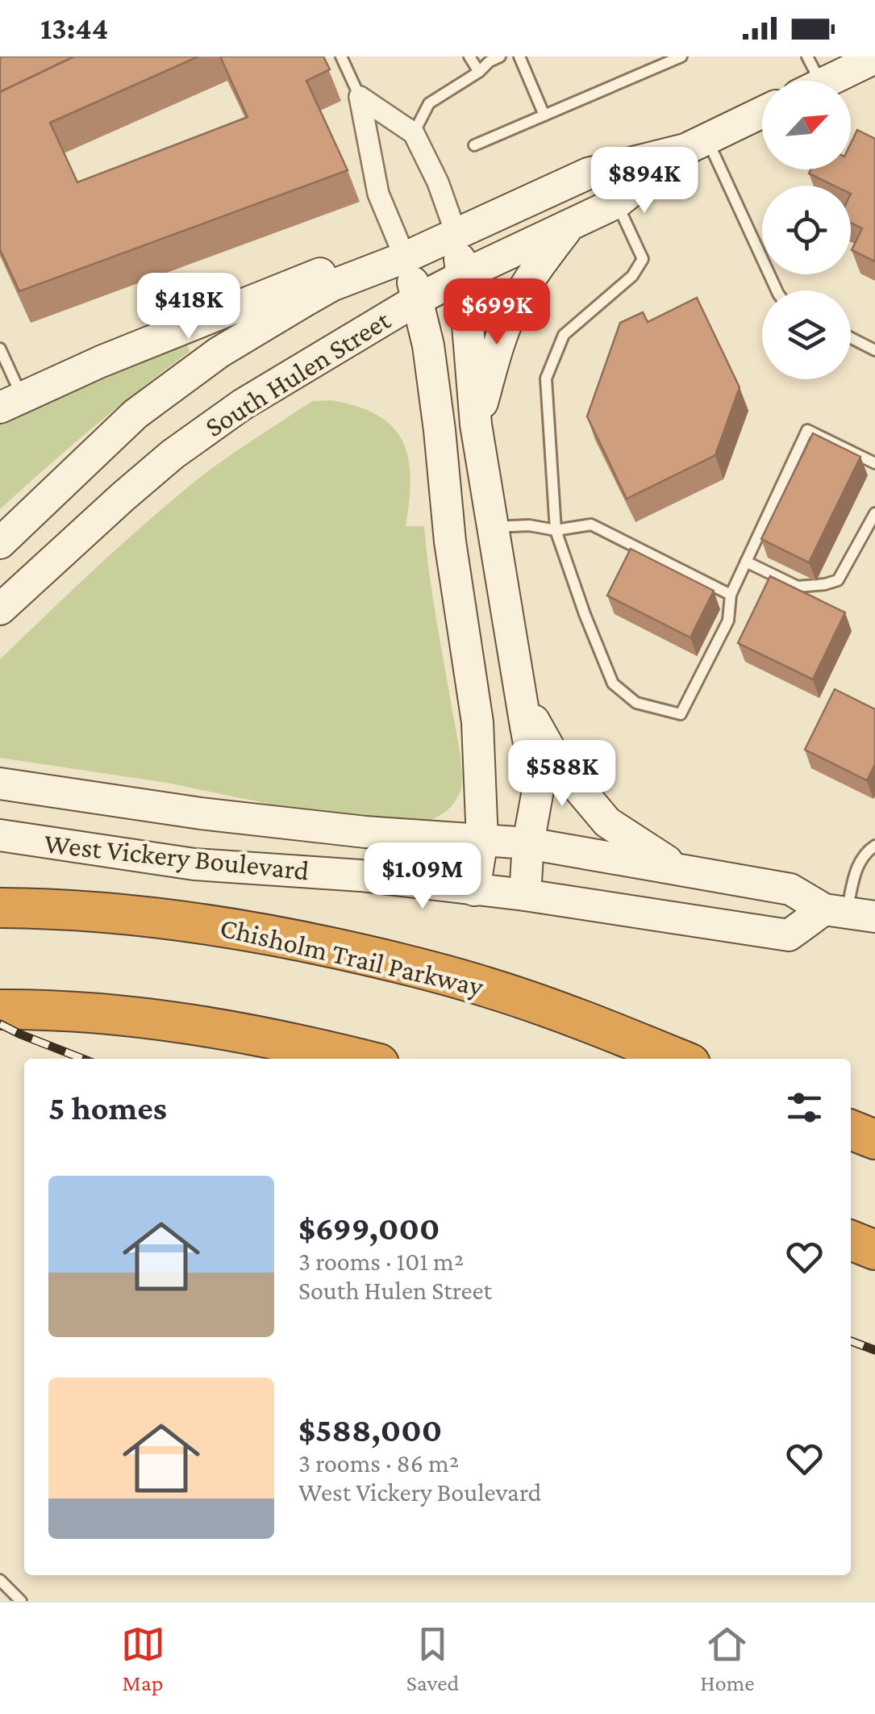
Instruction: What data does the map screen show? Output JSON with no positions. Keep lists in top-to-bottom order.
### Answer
{
  "streets": {
    "highway": ["Chisholm Trail Parkway"],
    "main road": ["South Hulen Street", "West Vickery Boulevard"]
  },
  "north": "top right",
  "page": {
    "status": "13:44",
    "price": [
      "$894K",
      "$418K",
      "$699K",
      "$588K",
      "$1.09M"
    ],
    "heading": "5 homes",
    "list": [
      {
        "name": "$699,000",
        "note": "3 rooms · 101 m² · South Hulen Street"
      },
      {
        "name": "$588,000",
        "note": "3 rooms · 86 m² · West Vickery Boulevard"
      }
    ],
    "tabs": ["Map", "Saved", "Home"]
  }
}
